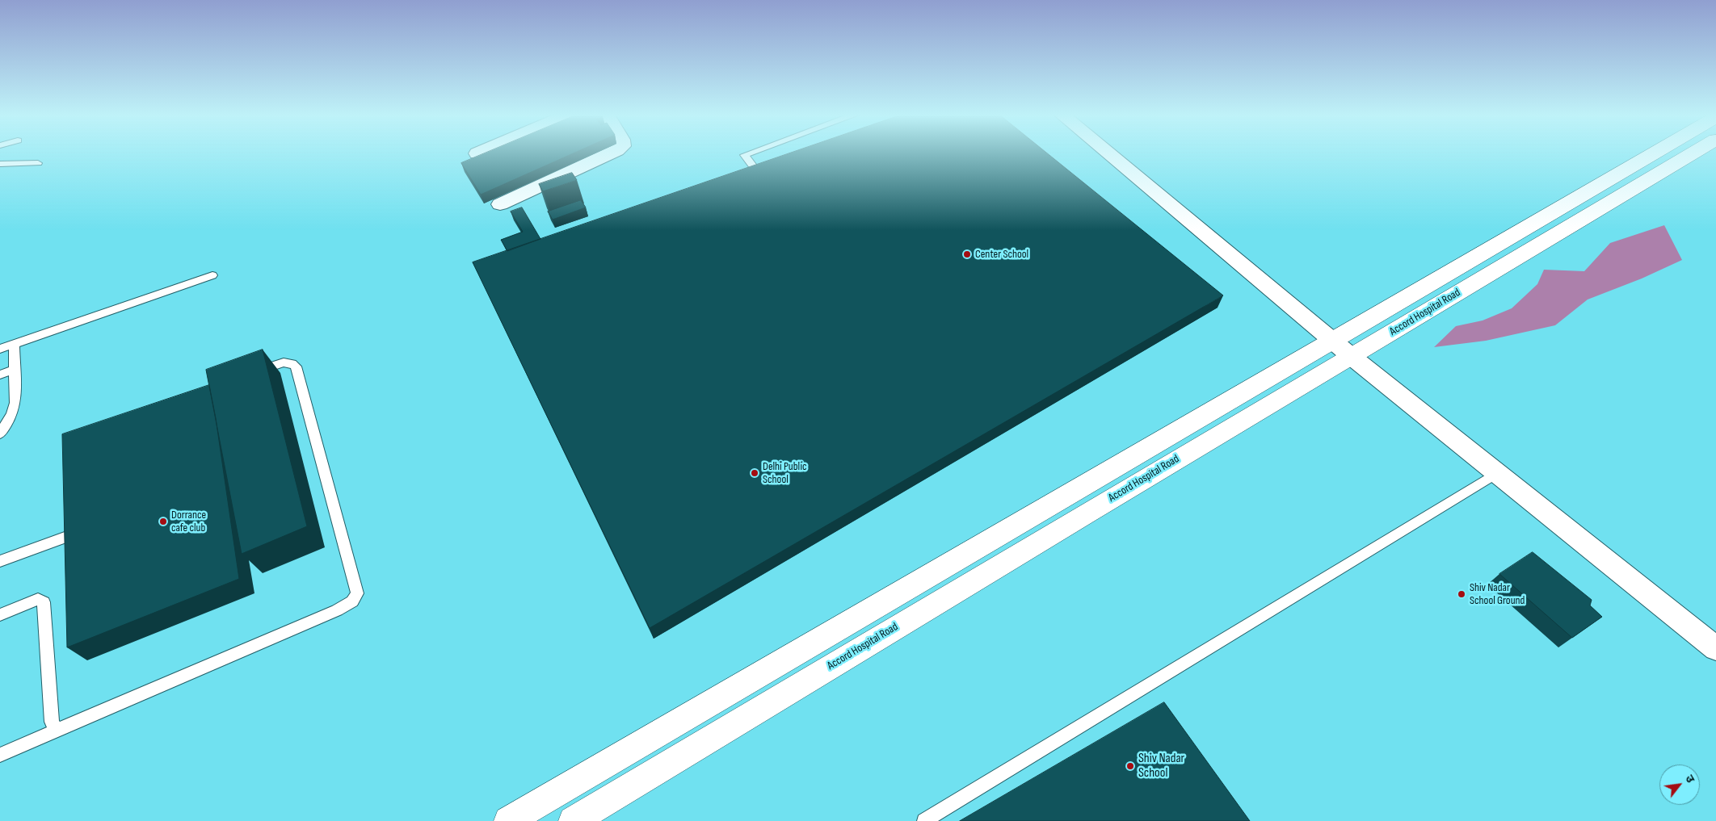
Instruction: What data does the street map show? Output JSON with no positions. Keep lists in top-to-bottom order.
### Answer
{
  "streets": {
    "street": ["Accord Hospital Road"]
  },
  "places": [
    "Center School",
    "Delhi Public School",
    "Dorrance cafe club",
    "Shiv Nadar School Ground",
    "Shiv Nadar School"
  ],
  "north": "top right"
}
